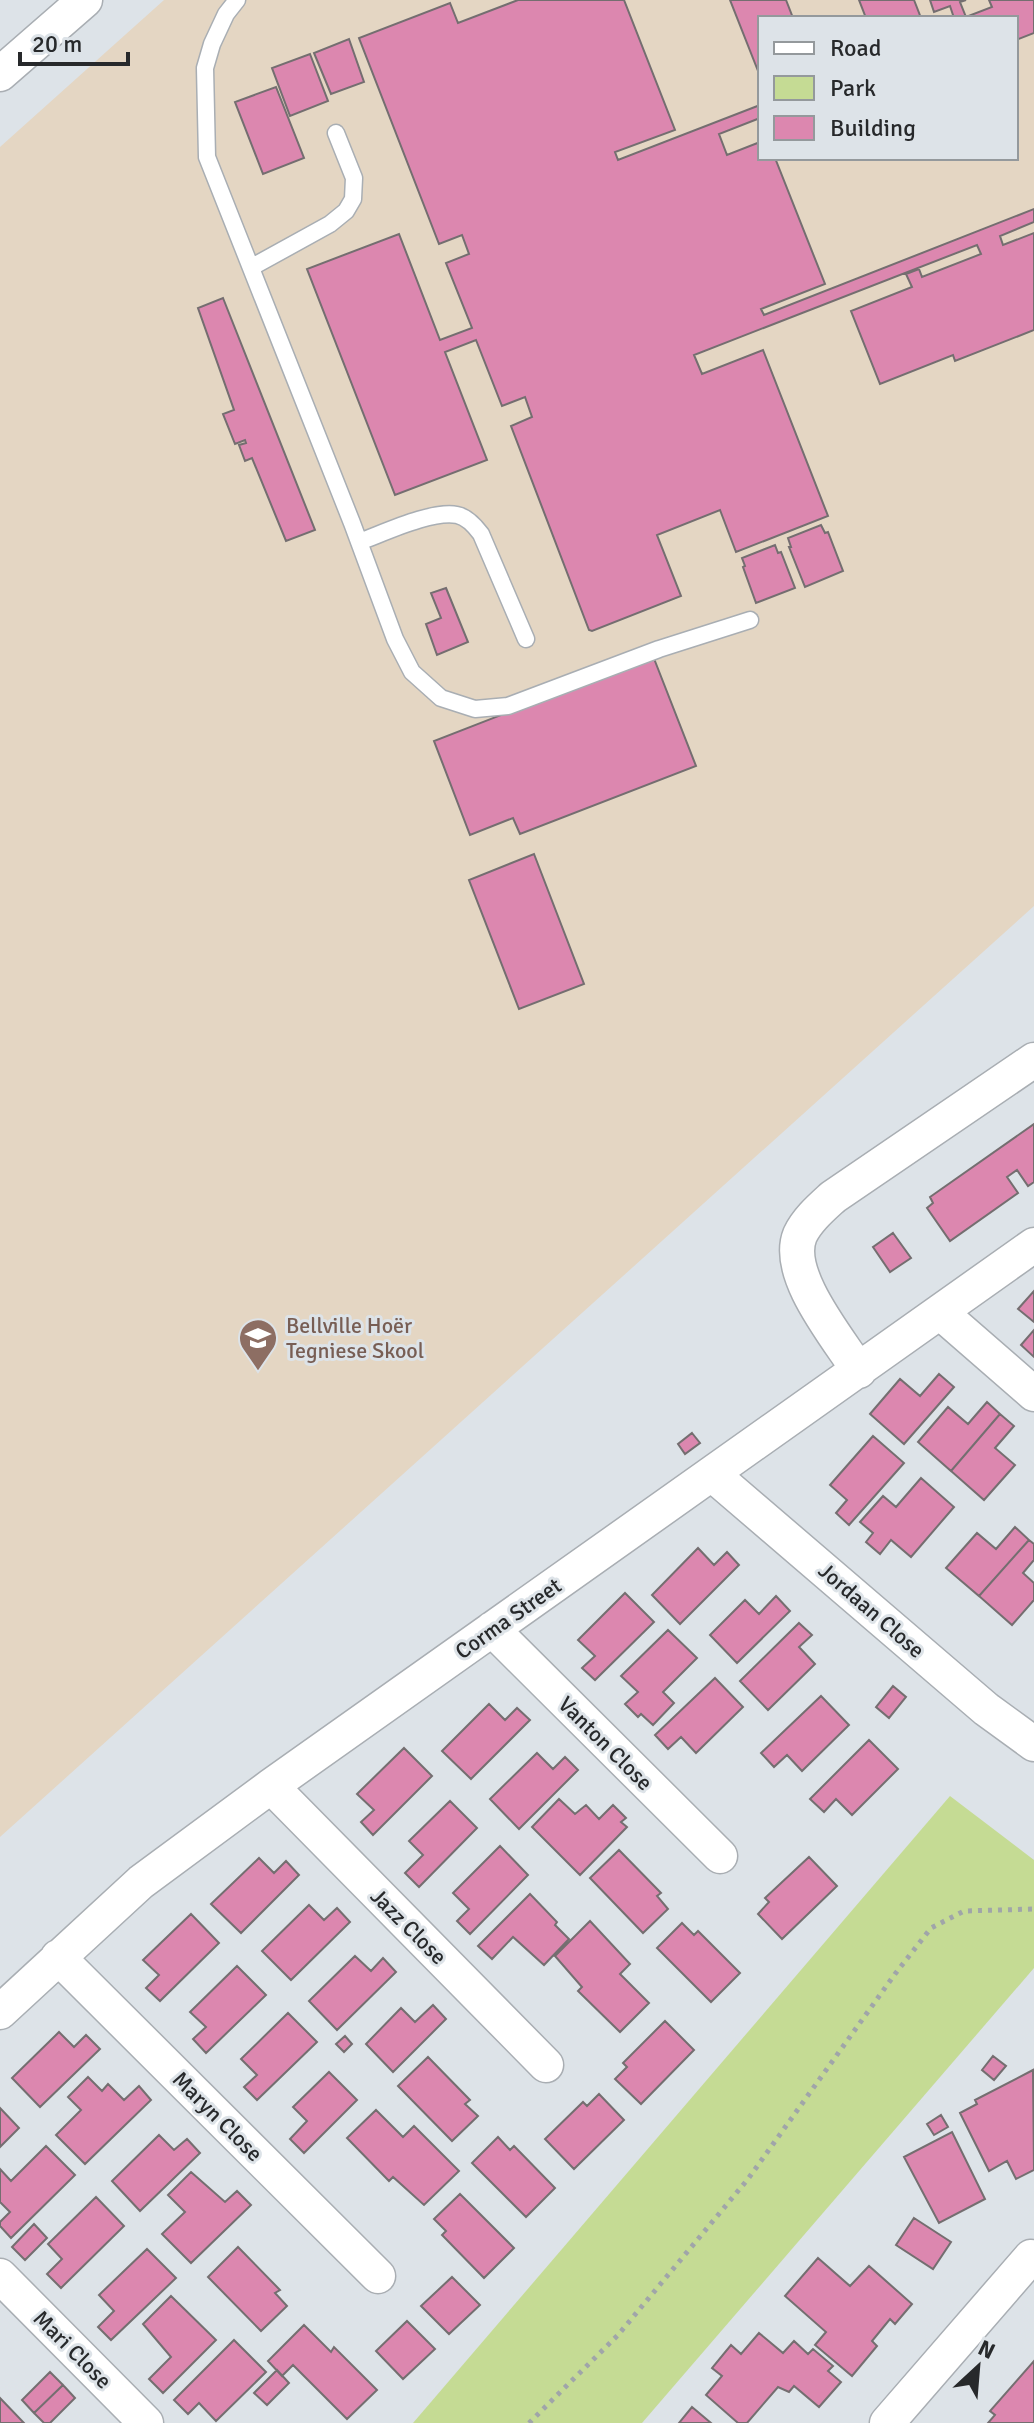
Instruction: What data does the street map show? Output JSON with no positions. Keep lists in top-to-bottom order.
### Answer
{
  "streets": {
    "street": [
      "Jordaan Close",
      "Corma Street",
      "Vanton Close",
      "Jazz Close",
      "Maryn Close",
      "Mari Close"
    ]
  },
  "crossings": [
    ["Jordaan Close", "Corma Street"],
    ["Corma Street", "Vanton Close"],
    ["Corma Street", "Jazz Close"],
    ["Corma Street", "Maryn Close"]
  ],
  "places": {
    "school or university": ["Bellville Hoër Tegniese Skool"]
  },
  "legend": ["Road", "Park", "Building"],
  "scale_bar": "20 m",
  "north": "top right"
}
